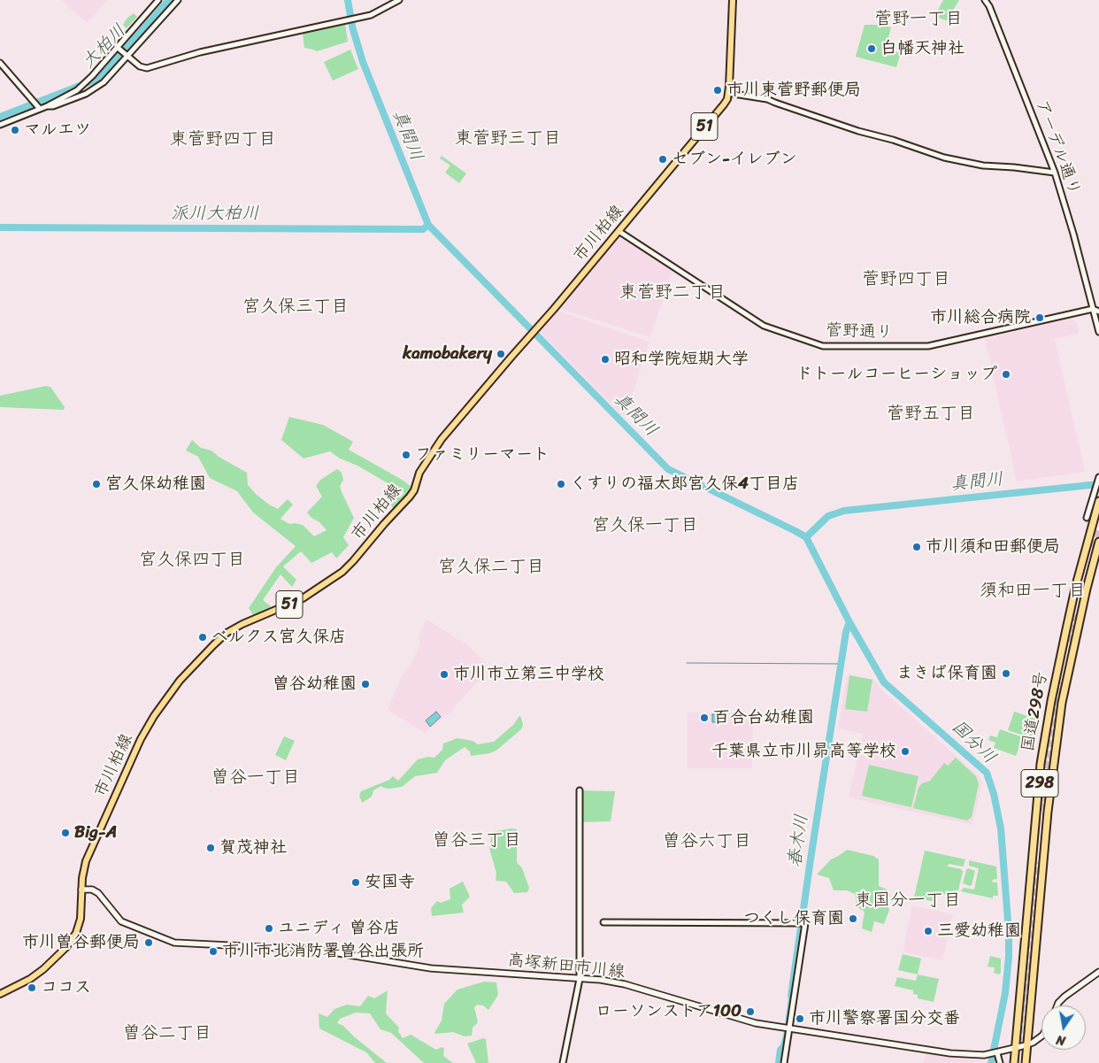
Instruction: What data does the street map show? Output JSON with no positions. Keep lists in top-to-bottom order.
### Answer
{
  "streets": {
    "highway": ["国道298号", "298"],
    "main road": ["51", "市川柏線", "高塚新田市川線"],
    "street": ["アーデル通り", "菅野通り"]
  },
  "crossings": [
    ["アーデル通り", "菅野通り"],
    ["市川柏線", "菅野通り"],
    ["市川柏線", "高塚新田市川線"],
    ["国道298号", "高塚新田市川線"]
  ],
  "districts": [
    "菅野一丁目",
    "東菅野三丁目",
    "東菅野四丁目",
    "菅野四丁目",
    "東菅野二丁目",
    "宮久保三丁目",
    "菅野五丁目",
    "宮久保一丁目",
    "宮久保四丁目",
    "宮久保二丁目",
    "須和田一丁目",
    "曽谷一丁目",
    "曽谷三丁目",
    "曽谷六丁目",
    "東国分一丁目",
    "曽谷二丁目"
  ],
  "water": [
    "大柏川",
    "真間川",
    "派川大柏川",
    "国分川",
    "春木川"
  ],
  "places": [
    "白幡天神社",
    "市川東菅野郵便局",
    "マルエツ",
    "セブン-イレブン",
    "市川総合病院",
    "kamobakery",
    "昭和学院短期大学",
    "ドトールコーヒーショップ",
    "ファミリーマート",
    "宮久保幼稚園",
    "くすりの福太郎宮久保4丁目店",
    "市川須和田郵便局",
    "ベルクス宮久保店",
    "まきば保育園",
    "市川市立第三中学校",
    "曽谷幼稚園",
    "百合台幼稚園",
    "千葉県立市川昴高等学校",
    "Big-A",
    "賀茂神社",
    "安国寺",
    "つくし保育園",
    "ユニディ 曽谷店",
    "三愛幼稚園",
    "市川曽谷郵便局",
    "市川市北消防署曽谷出張所",
    "ココス",
    "ローソンストア100",
    "市川警察署国分交番"
  ],
  "north": "bottom"
}
